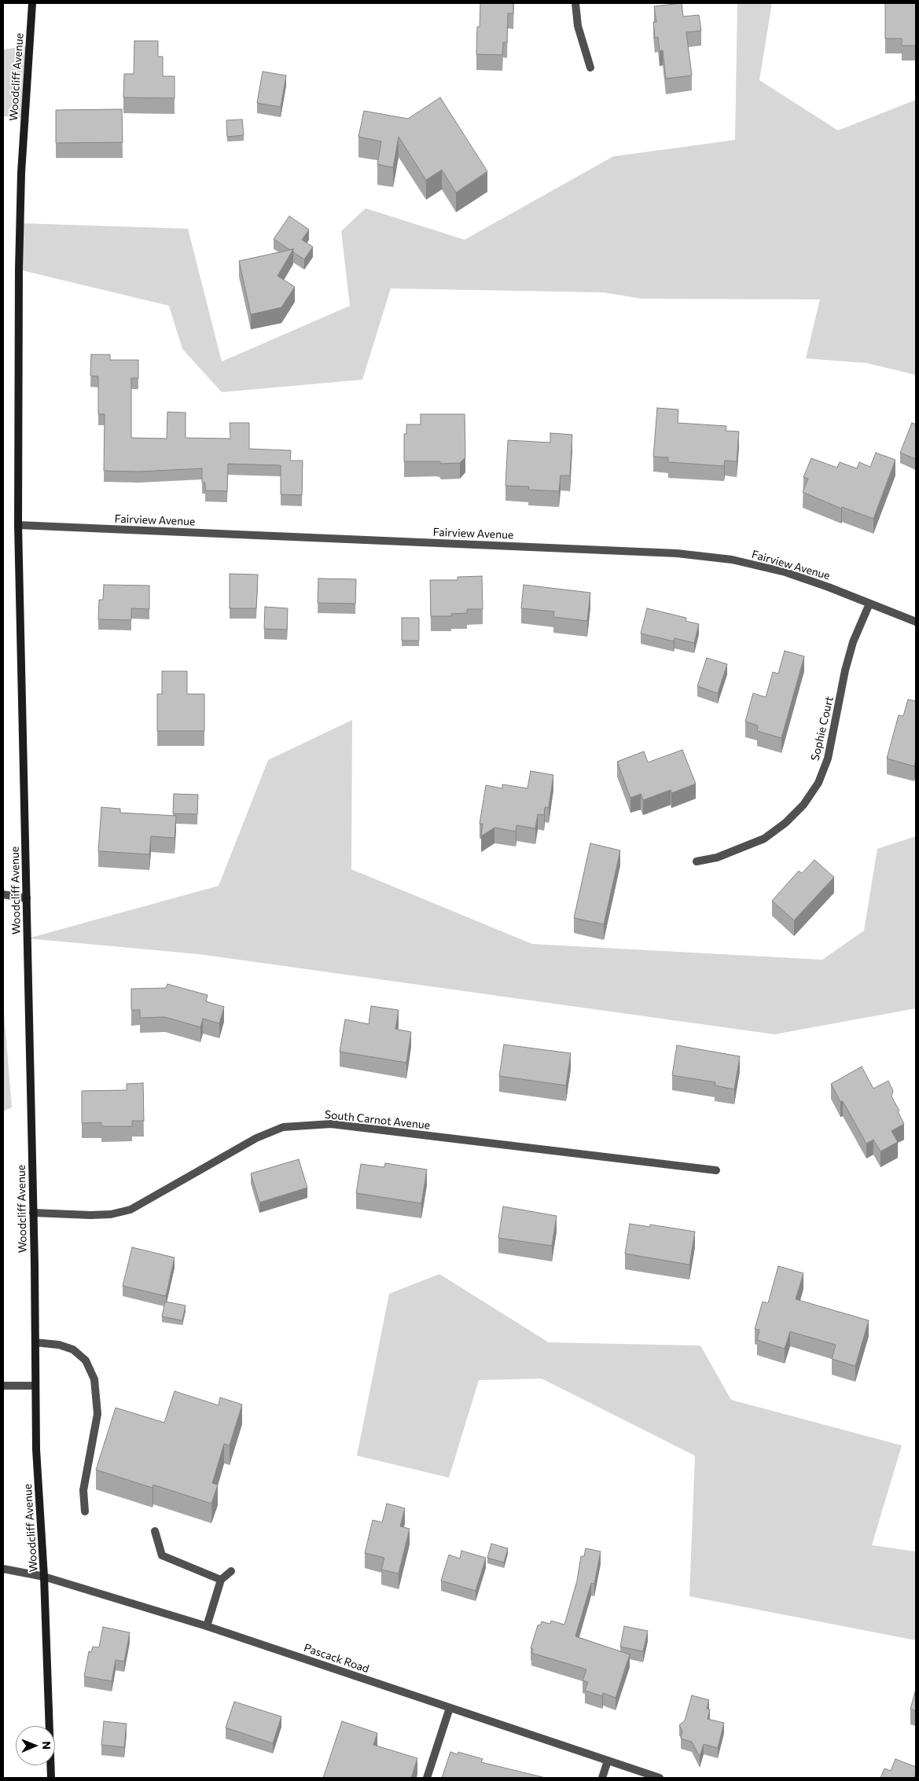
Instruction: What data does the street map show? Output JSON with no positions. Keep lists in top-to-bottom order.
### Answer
{
  "streets": {
    "main road": ["Woodcliff Avenue"],
    "street": [
      "Fairview Avenue",
      "Sophie Court",
      "South Carnot Avenue",
      "Pascack Road"
    ]
  },
  "crossings": [
    ["Woodcliff Avenue", "Fairview Avenue"],
    ["Woodcliff Avenue", "South Carnot Avenue"],
    ["Woodcliff Avenue", "Pascack Road"],
    ["Fairview Avenue", "Sophie Court"]
  ],
  "north": "right"
}
